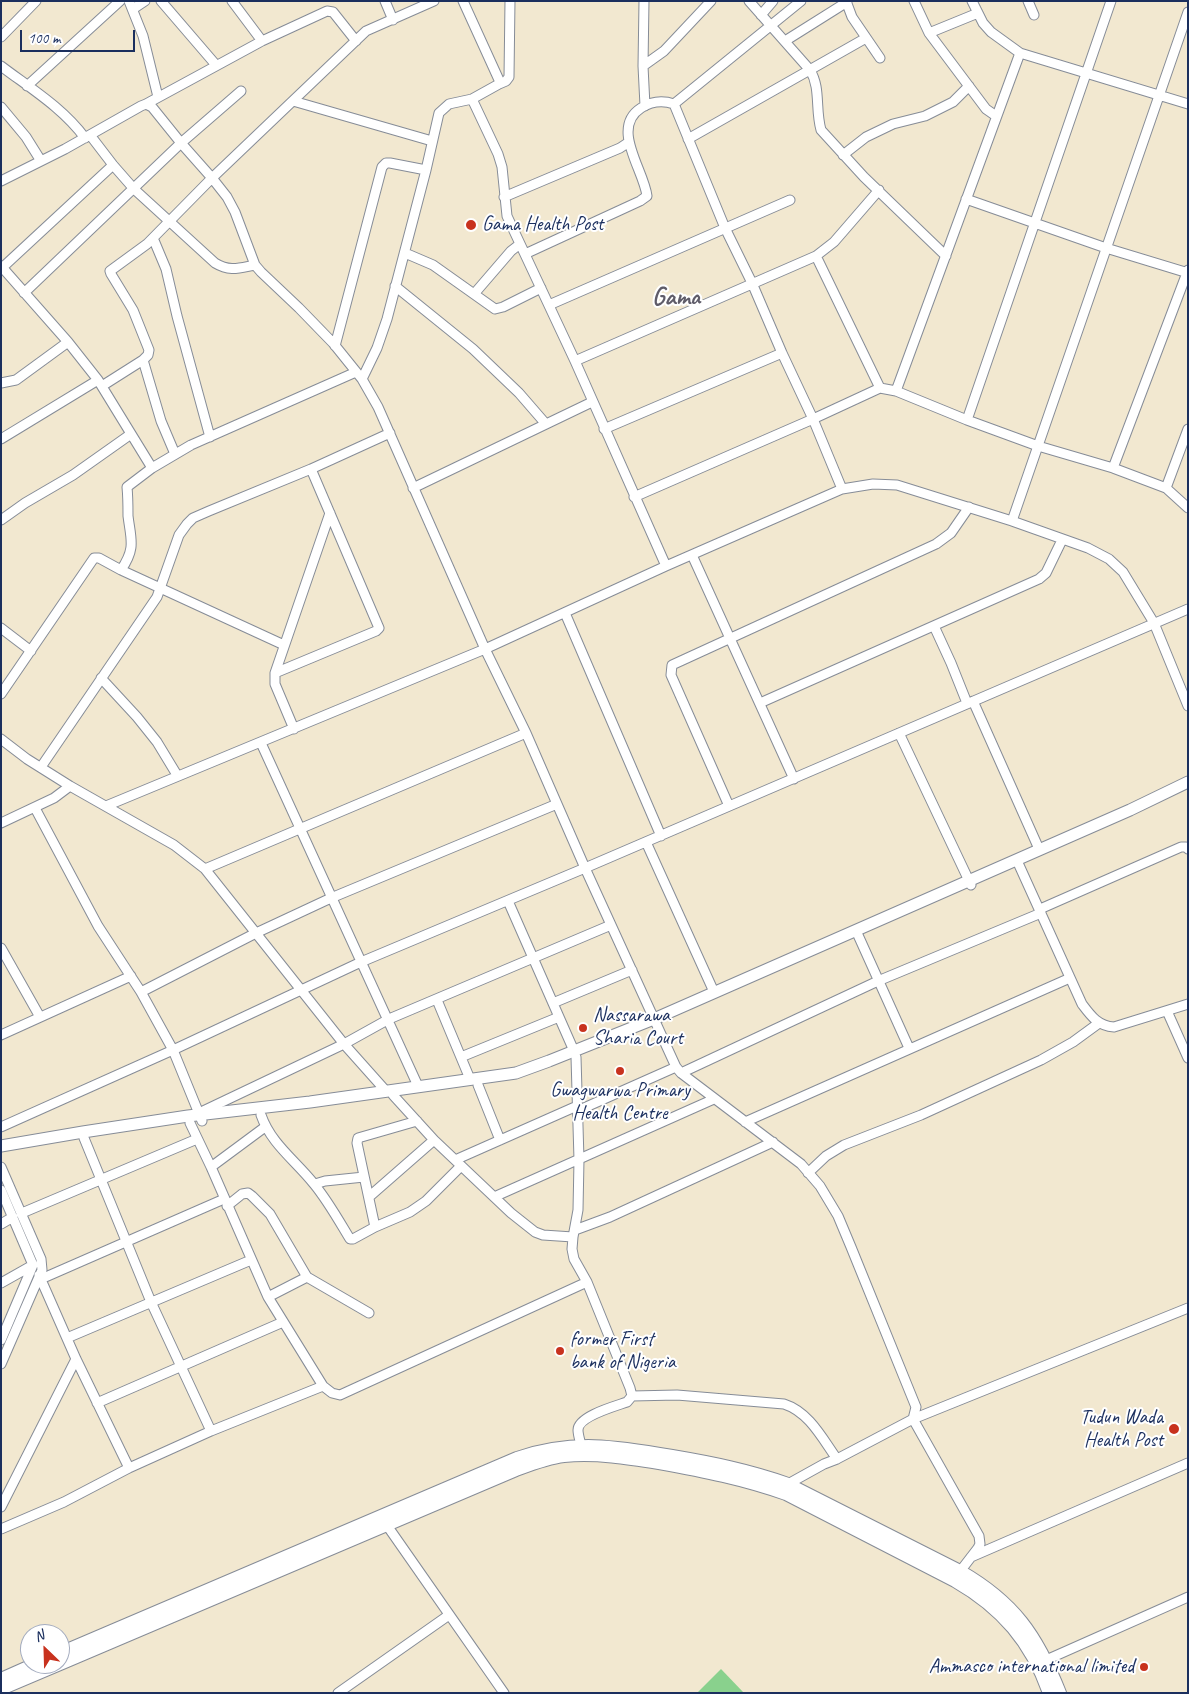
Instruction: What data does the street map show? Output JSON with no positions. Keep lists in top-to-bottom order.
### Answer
{
  "districts": ["Gama"],
  "places": [
    "Gama Health Post",
    "Nassarawa Sharia Court",
    "Gwagwarwa Primary Health Centre",
    "former First bank of Nigeria",
    "Tudun Wada Health Post",
    "Ammasco international limited"
  ],
  "scale_bar": "100 m",
  "north": "top left"
}
